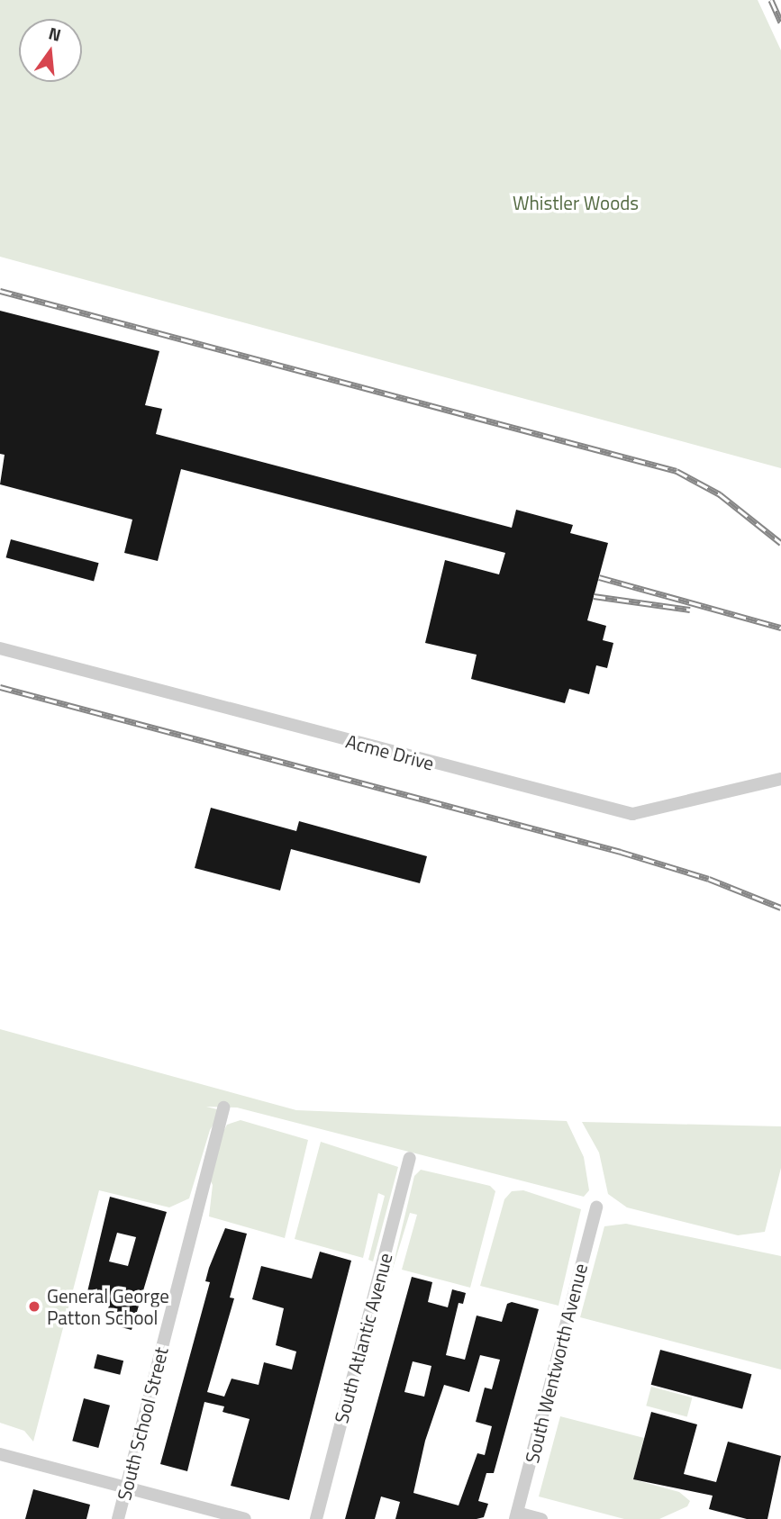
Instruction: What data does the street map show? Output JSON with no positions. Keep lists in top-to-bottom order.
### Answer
{
  "streets": {
    "street": [
      "Acme Drive",
      "South Atlantic Avenue",
      "South Wentworth Avenue",
      "South School Street"
    ]
  },
  "parks": ["Whistler Woods"],
  "places": ["General George Patton School"],
  "north": "top"
}
